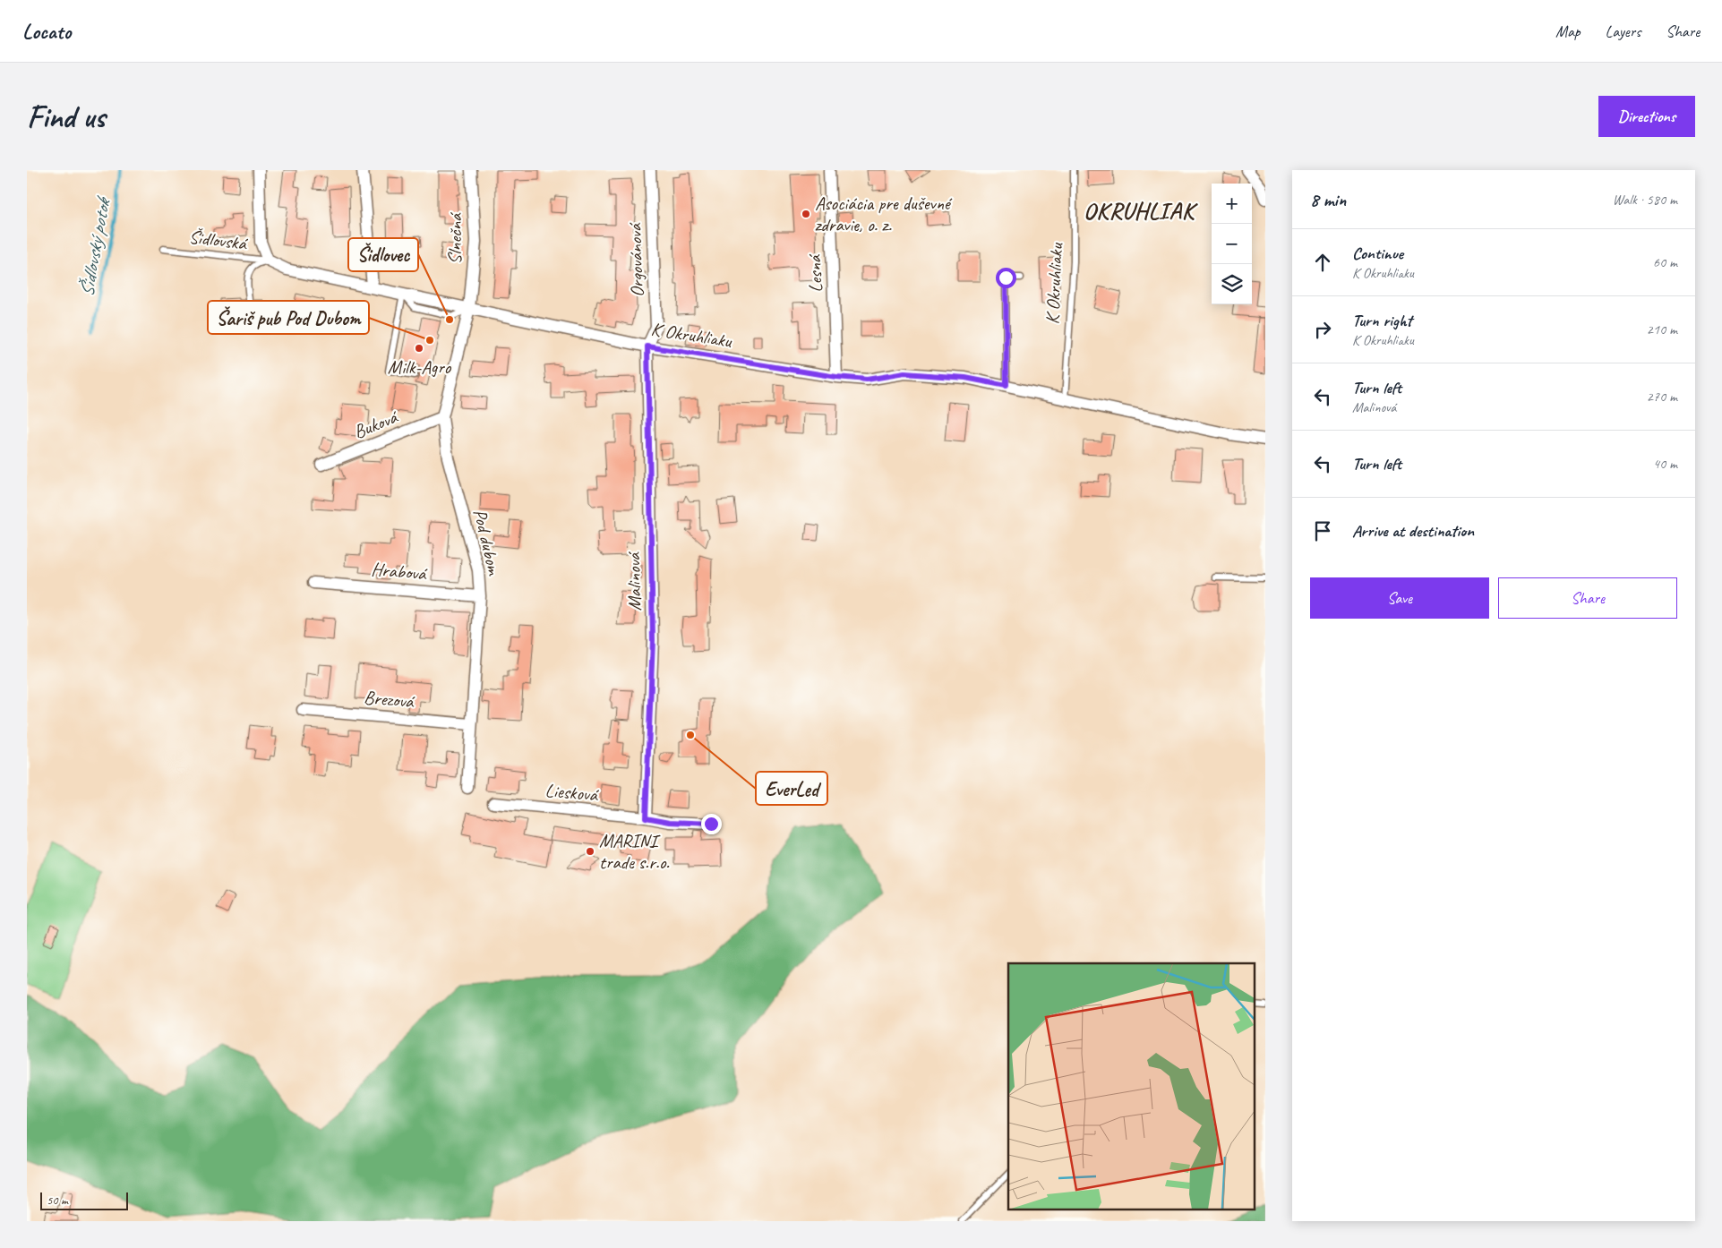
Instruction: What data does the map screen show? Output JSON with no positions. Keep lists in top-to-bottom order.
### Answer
{
  "streets": {
    "street": [
      "Slnečná",
      "Orgovánová",
      "Lesná",
      "K Okruhliaku",
      "Buková",
      "Pod dubom",
      "Hrabová",
      "Malinová",
      "Brezová",
      "Liesková"
    ],
    "lane": ["Šidlovská"]
  },
  "crossings": [
    ["Slnečná", "K Okruhliaku"],
    ["Slnečná", "Pod dubom"],
    ["Šidlovská", "K Okruhliaku"],
    ["Orgovánová", "K Okruhliaku"],
    ["Orgovánová", "Malinová"],
    ["Lesná", "K Okruhliaku"],
    ["K Okruhliaku", "Pod dubom"],
    ["K Okruhliaku", "Malinová"],
    ["Buková", "Pod dubom"],
    ["Pod dubom", "Hrabová"],
    ["Pod dubom", "Brezová"],
    ["Malinová", "Liesková"]
  ],
  "districts": ["OKRUHLIAK"],
  "water": ["Šidlovský potok"],
  "places": [
    "Asociácia pre duševné zdravie, o. z.",
    "Šidlovec",
    "Šariš pub Pod Dubom",
    "Milk-Agro",
    "EverLed",
    "MARINI trade s.r.o."
  ],
  "scale_bar": "50 m",
  "page": {
    "header": "Locato",
    "nav": ["Map", "Layers", "Share"],
    "buttons": [
      "Directions",
      ["Save", "Share"]
    ],
    "title": "Find us",
    "heading": ["8 min", "Walk · 580 m"],
    "map_buttons": ["+", "−"],
    "list": [
      ["Continue", "K Okruhliaku", "60 m"],
      ["Turn right", "K Okruhliaku", "210 m"],
      ["Turn left", "Malinová", "270 m"],
      ["Turn left", "40 m"],
      "Arrive at destination"
    ],
    "scale": "50 m"
  }
}
